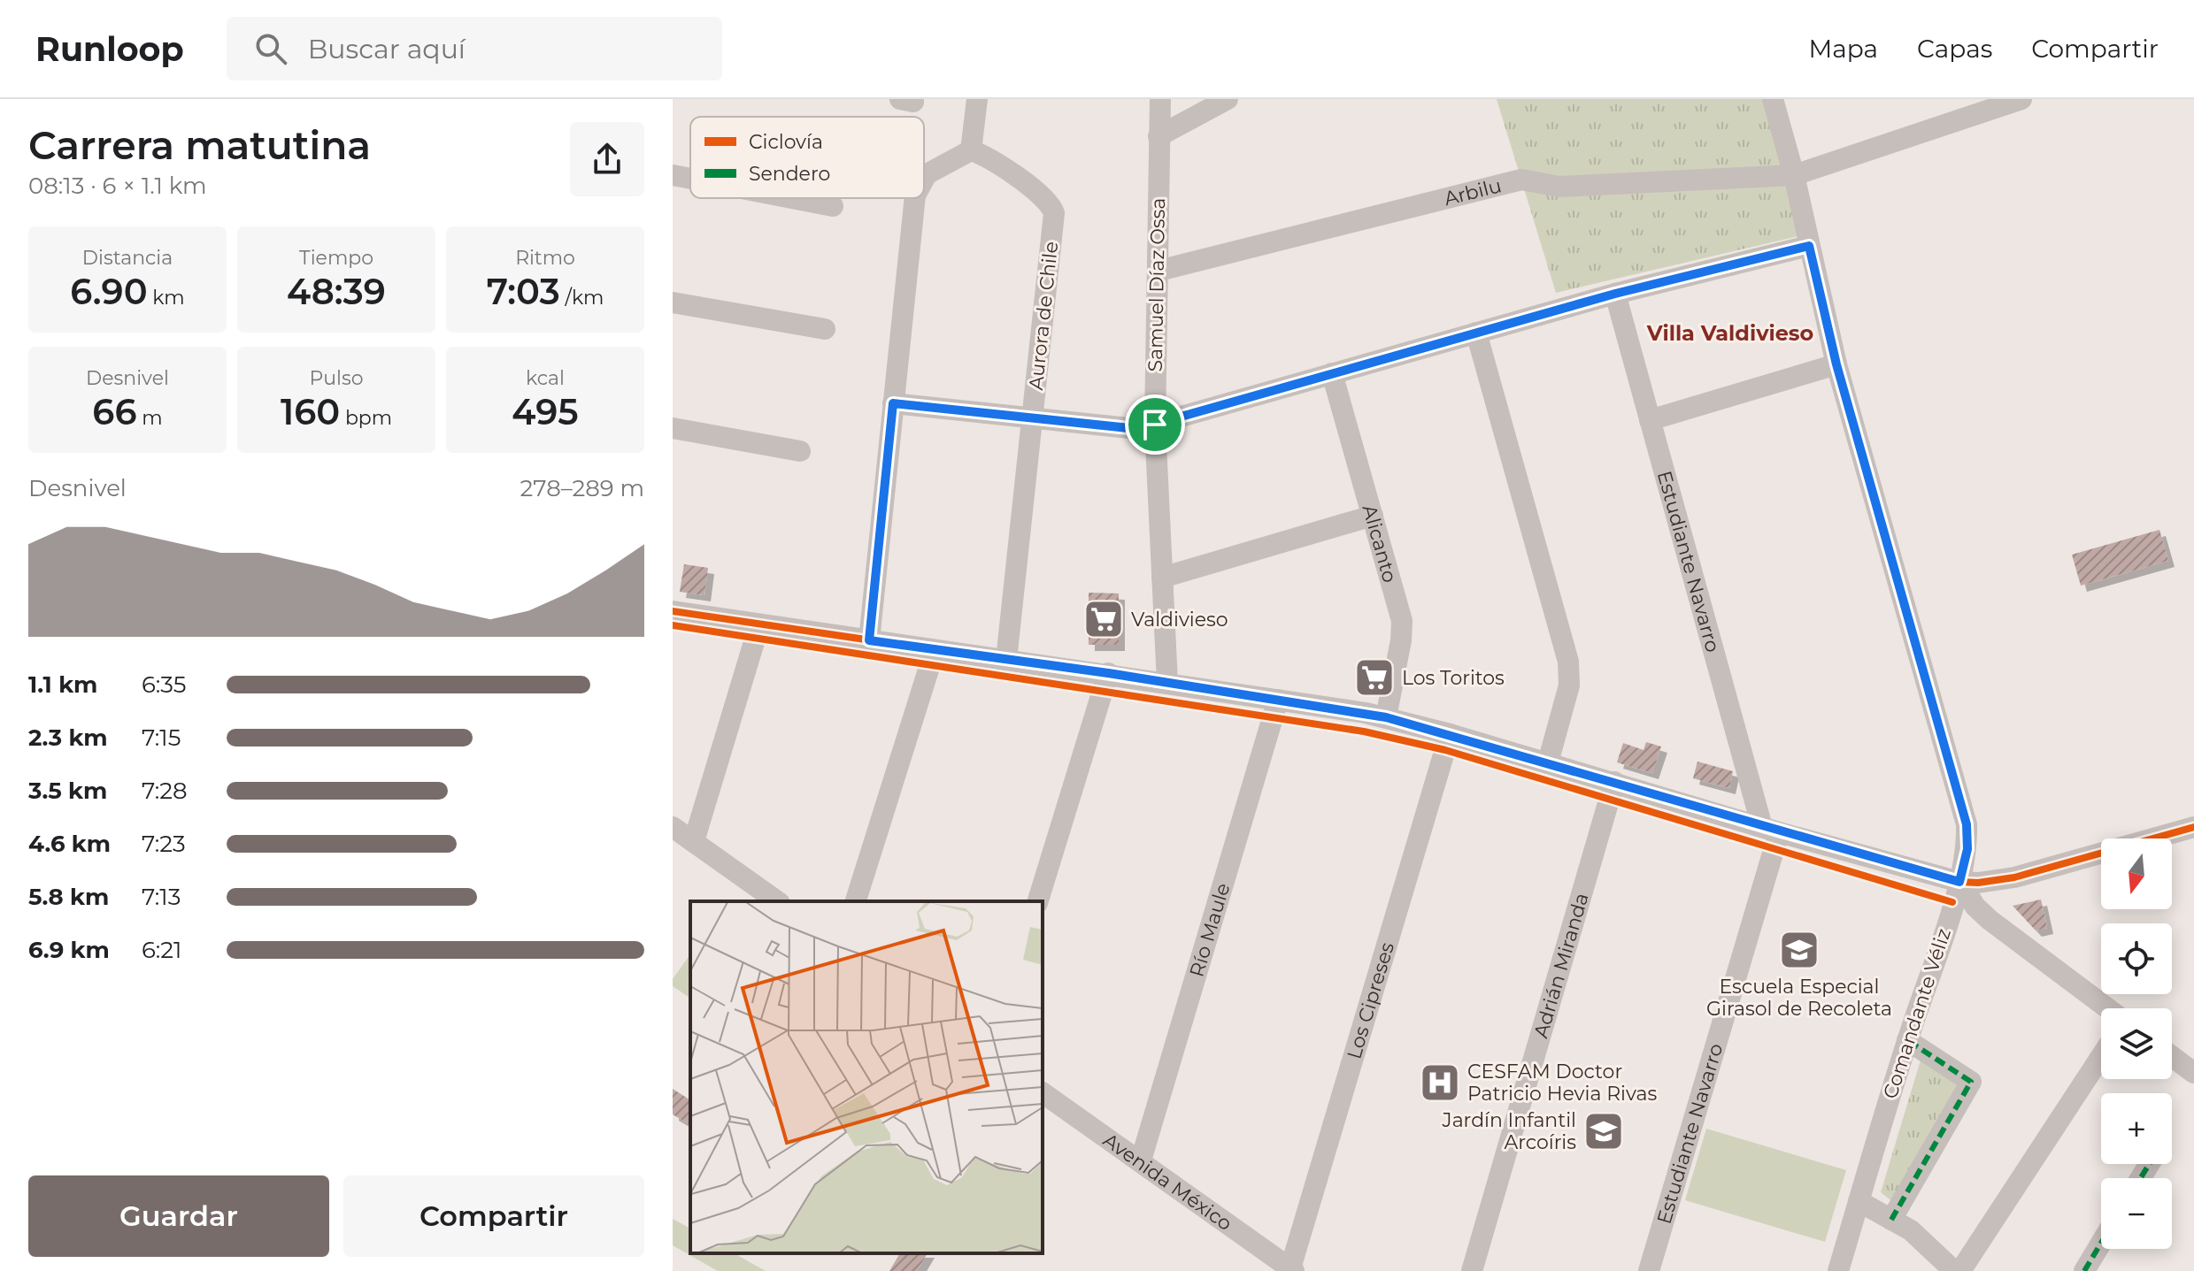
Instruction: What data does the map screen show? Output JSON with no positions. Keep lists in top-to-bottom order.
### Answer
{
  "streets": {
    "street": [
      "Arbilu",
      "Samuel Díaz Ossa",
      "Aurora de Chile",
      "Alicanto",
      "Estudiante Navarro",
      "Río Maule",
      "Adrián Miranda",
      "Los Cipreses",
      "Comandante Véliz",
      "Avenida México"
    ]
  },
  "crossings": [
    ["Arbilu", "Samuel Díaz Ossa"],
    ["Arbilu", "Comandante Véliz"],
    ["Río Maule", "Avenida México"],
    ["Los Cipreses", "Avenida México"]
  ],
  "districts": ["Villa Valdivieso"],
  "places": {
    "supermarket": ["Valdivieso", "Los Toritos"],
    "school or university": ["Escuela Especial Girasol de Recoleta", "Jardín Infantil Arcoíris"],
    "hospital": ["CESFAM Doctor Patricio Hevia Rivas"]
  },
  "legend": ["Ciclovía", "Sendero"],
  "north": "bottom",
  "page": {
    "header": "Runloop",
    "search": "Buscar aquí",
    "nav": ["Mapa", "Capas", "Compartir"],
    "heading": ["Carrera matutina", "08:13 · 6 × 1.1 km"],
    "stats": [
      ["Distancia", "6.90 km"],
      ["Tiempo", "48:39"],
      ["Ritmo", "7:03 /km"],
      ["Desnivel", "66 m"],
      ["Pulso", "160 bpm"],
      ["kcal", "495"]
    ],
    "chart": ["Desnivel", "278–289 m"],
    "list": [
      {
        "name": "1.1 km",
        "note": "6:35"
      },
      {
        "name": "2.3 km",
        "note": "7:15"
      },
      {
        "name": "3.5 km",
        "note": "7:28"
      },
      {
        "name": "4.6 km",
        "note": "7:23"
      },
      {
        "name": "5.8 km",
        "note": "7:13"
      },
      {
        "name": "6.9 km",
        "note": "6:21"
      }
    ],
    "map_buttons": ["+", "−"],
    "buttons": ["Guardar", "Compartir"]
  }
}
